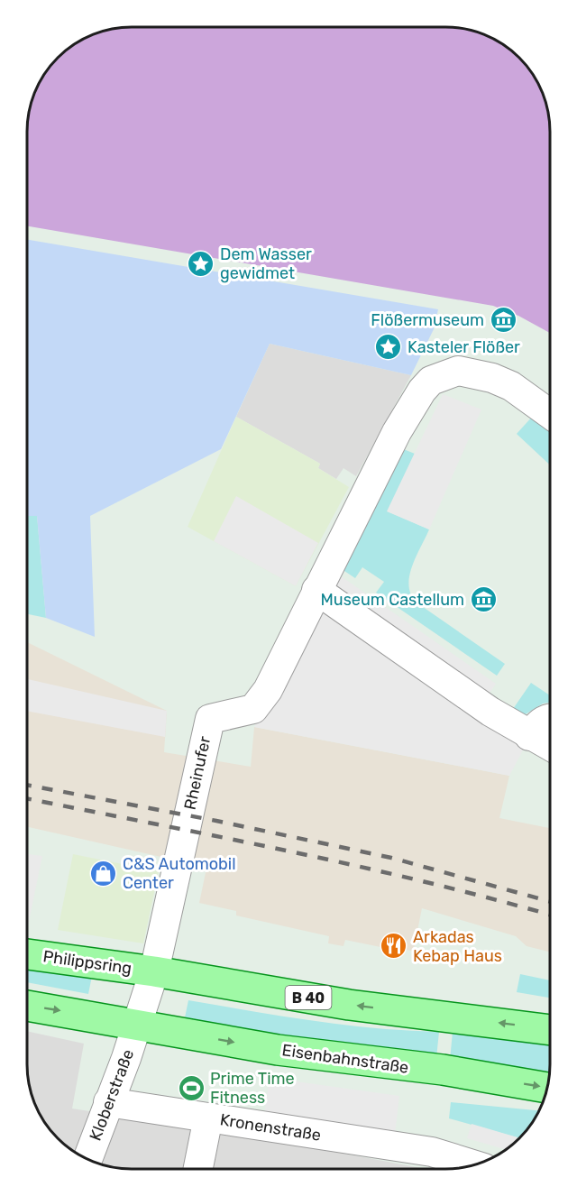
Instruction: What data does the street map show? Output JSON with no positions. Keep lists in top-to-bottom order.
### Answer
{
  "streets": {
    "main road": ["Philippsring", "B 40", "Eisenbahnstraße"],
    "street": ["Rheinufer", "Kloberstraße", "Kronenstraße"]
  },
  "crossings": [
    ["Rheinufer", "Philippsring"],
    ["Rheinufer", "B 40"],
    ["Rheinufer", "Kloberstraße"],
    ["Philippsring", "B 40"],
    ["Philippsring", "Kloberstraße"],
    ["B 40", "Kloberstraße"],
    ["Eisenbahnstraße", "Kloberstraße"],
    ["Kloberstraße", "Kronenstraße"]
  ],
  "places": {
    "place": ["Dem Wasser gewidmet", "Kasteler Flößer"],
    "museum": ["Flößermuseum", "Museum Castellum"],
    "shop": ["C&S Automobil Center"],
    "restaurant": ["Arkadas Kebap Haus"],
    "sports": ["Prime Time Fitness"]
  }
}
